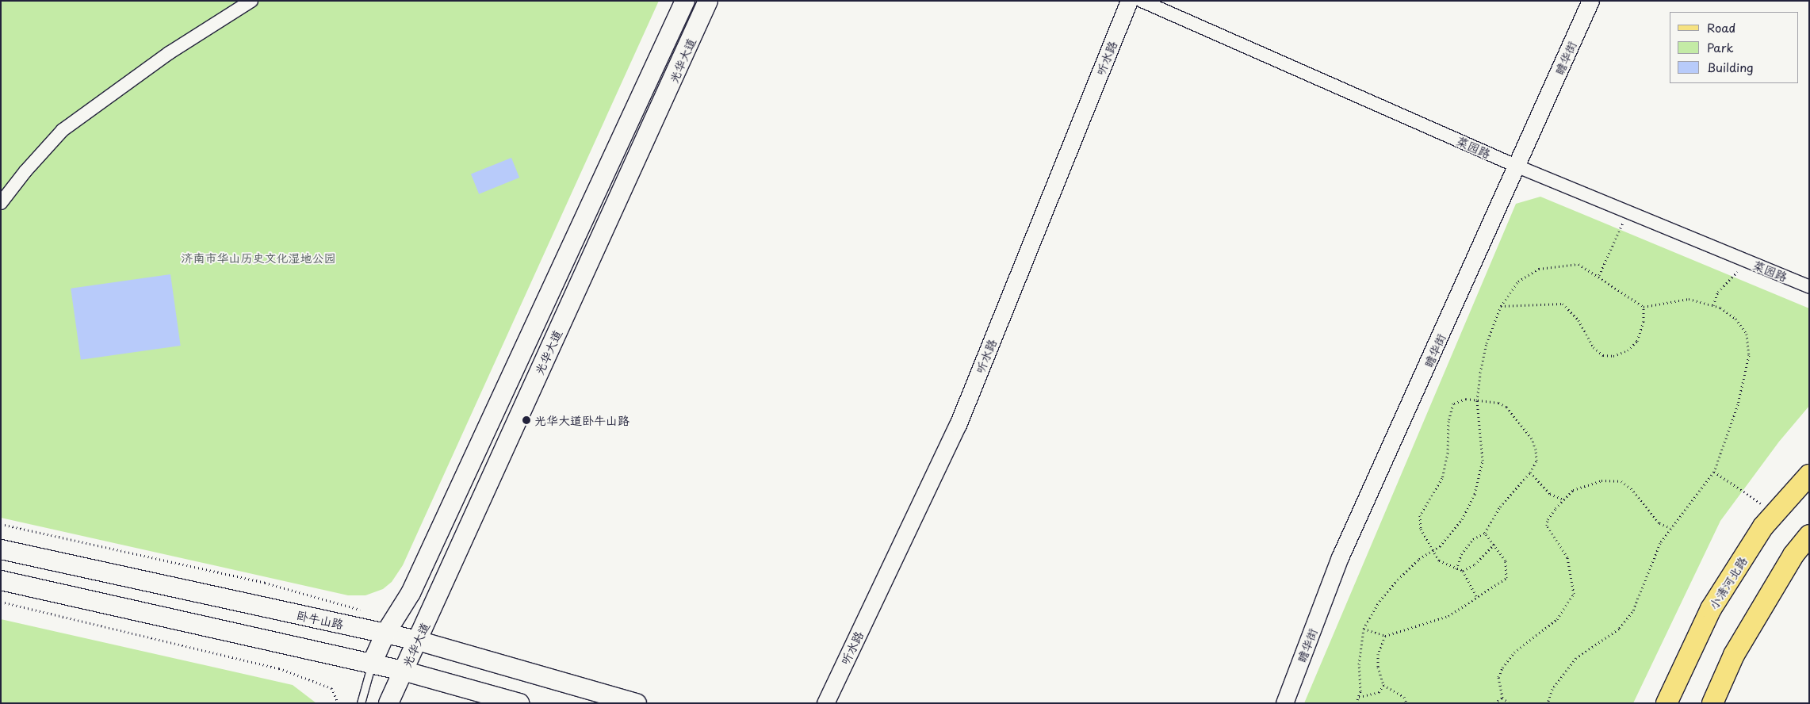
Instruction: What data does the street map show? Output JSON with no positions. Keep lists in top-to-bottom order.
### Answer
{
  "streets": {
    "main road": ["光华大道", "小清河北路", "卧牛山路"],
    "street": ["听水路", "瞻华街", "菜园路"]
  },
  "crossings": [
    ["瞻华街", "菜园路"],
    ["光华大道", "卧牛山路"]
  ],
  "parks": ["济南市华山历史文化湿地公园"],
  "places": ["光华大道卧牛山路"],
  "legend": ["Road", "Park", "Building"]
}
